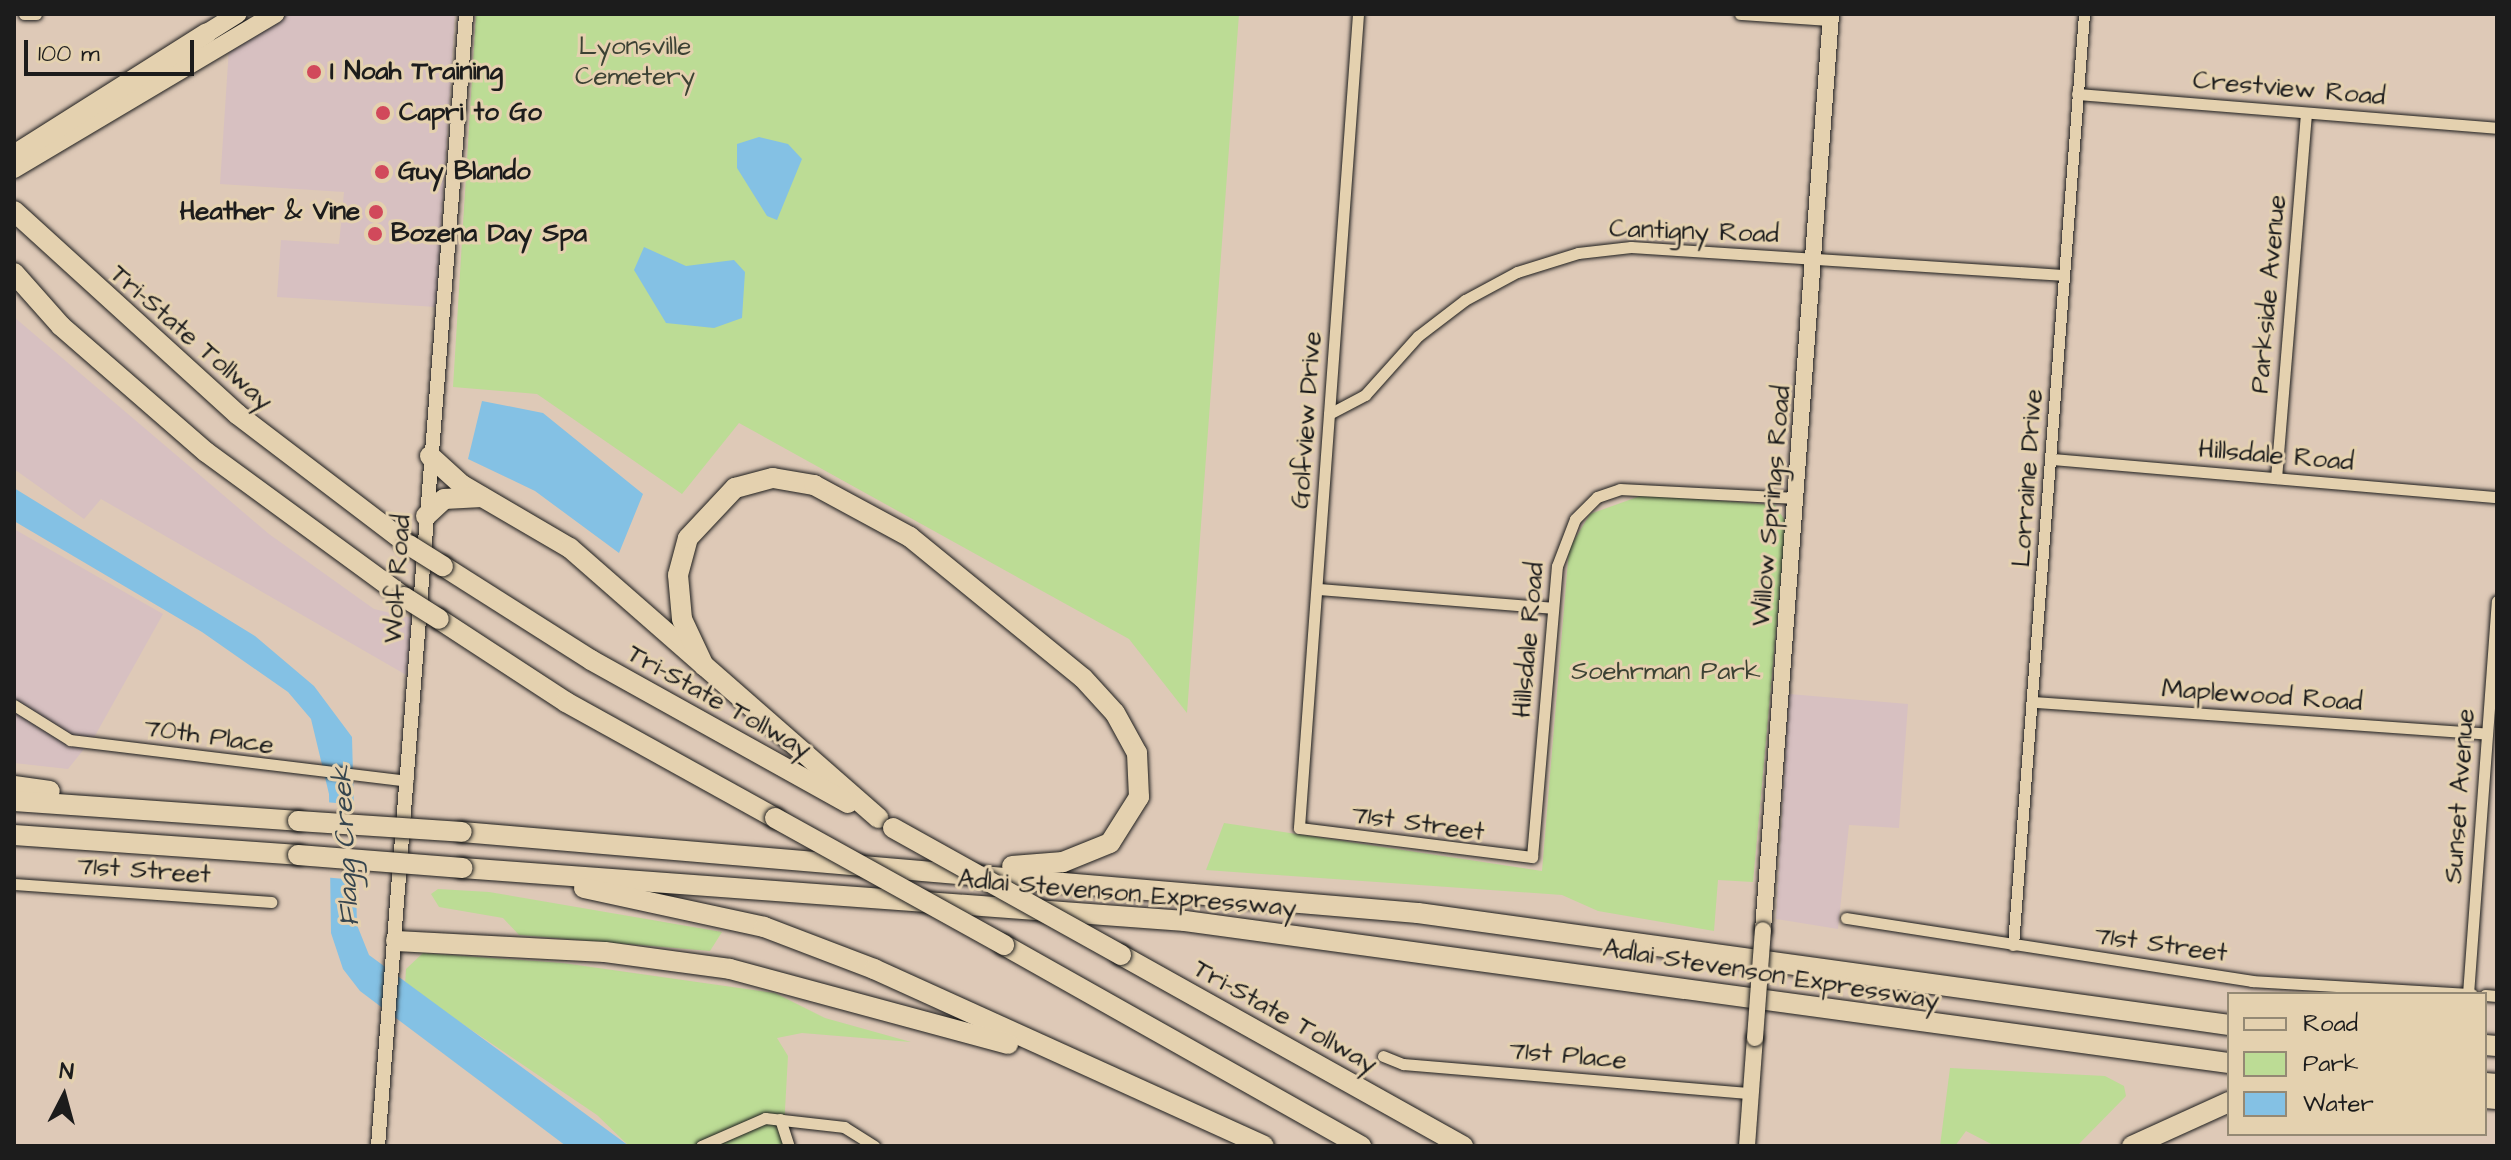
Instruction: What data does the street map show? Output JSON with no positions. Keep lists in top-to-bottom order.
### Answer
{
  "streets": {
    "highway": ["Tri-State Tollway", "Adlai Stevenson Expressway"],
    "main road": ["Willow Springs Road"],
    "street": [
      "Crestview Road",
      "Cantigny Road",
      "Parkside Avenue",
      "Golfview Drive",
      "Hillsdale Road",
      "Lorraine Drive",
      "Wolf Road",
      "Maplewood Road",
      "70th Place",
      "Sunset Avenue",
      "71st Street",
      "71st Place"
    ]
  },
  "crossings": [
    ["Crestview Road", "Parkside Avenue"],
    ["Crestview Road", "Lorraine Drive"],
    ["Cantigny Road", "Golfview Drive"],
    ["Cantigny Road", "Lorraine Drive"],
    ["Cantigny Road", "Willow Springs Road"],
    ["Parkside Avenue", "Hillsdale Road"],
    ["Golfview Drive", "71st Street"],
    ["Hillsdale Road", "Lorraine Drive"],
    ["Hillsdale Road", "Willow Springs Road"],
    ["Hillsdale Road", "71st Street"],
    ["Lorraine Drive", "Maplewood Road"],
    ["Lorraine Drive", "71st Street"],
    ["Willow Springs Road", "71st Place"],
    ["Wolf Road", "70th Place"],
    ["Maplewood Road", "Sunset Avenue"]
  ],
  "water": ["Flagg Creek"],
  "parks": ["Lyonsville Cemetery", "Soehrman Park"],
  "places": [
    "I Noah Training",
    "Capri to Go",
    "Guy Blando",
    "Heather & Vine",
    "Bozena Day Spa"
  ],
  "legend": ["Road", "Park", "Water"],
  "scale_bar": "100 m",
  "north": "top"
}
